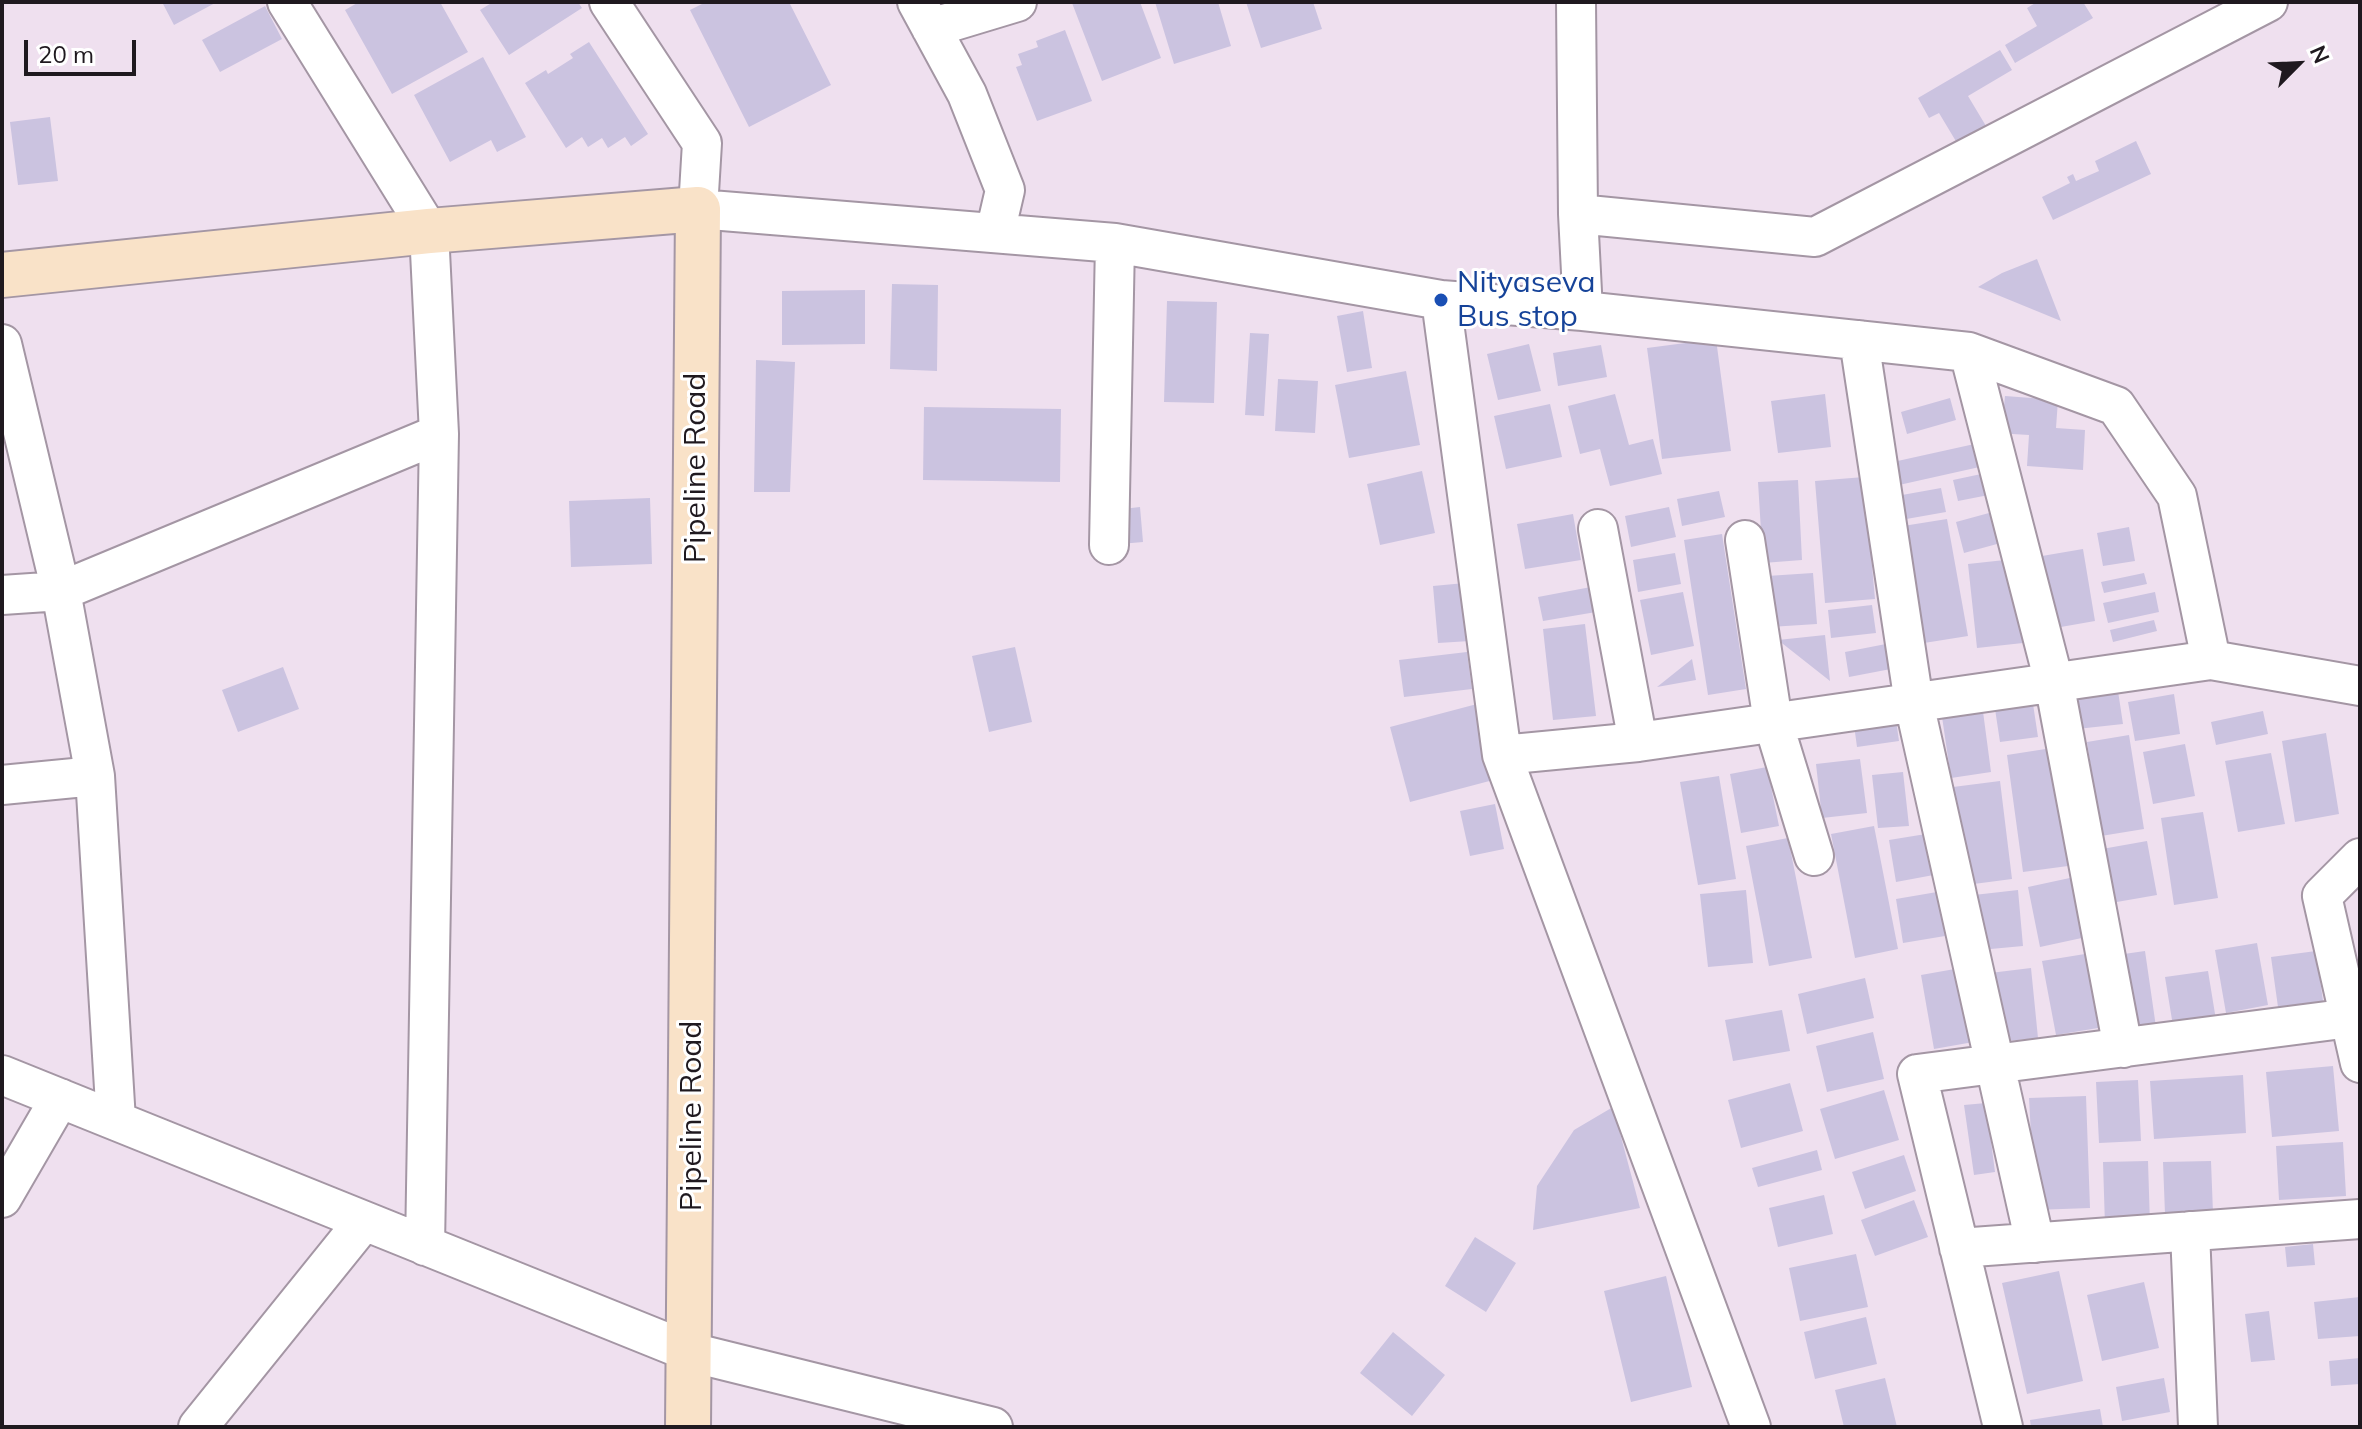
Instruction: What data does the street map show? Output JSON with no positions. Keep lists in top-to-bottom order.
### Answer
{
  "streets": {
    "main road": ["Pipeline Road"]
  },
  "places": ["Nityaseva Bus stop"],
  "scale_bar": "20 m",
  "north": "top right"
}
